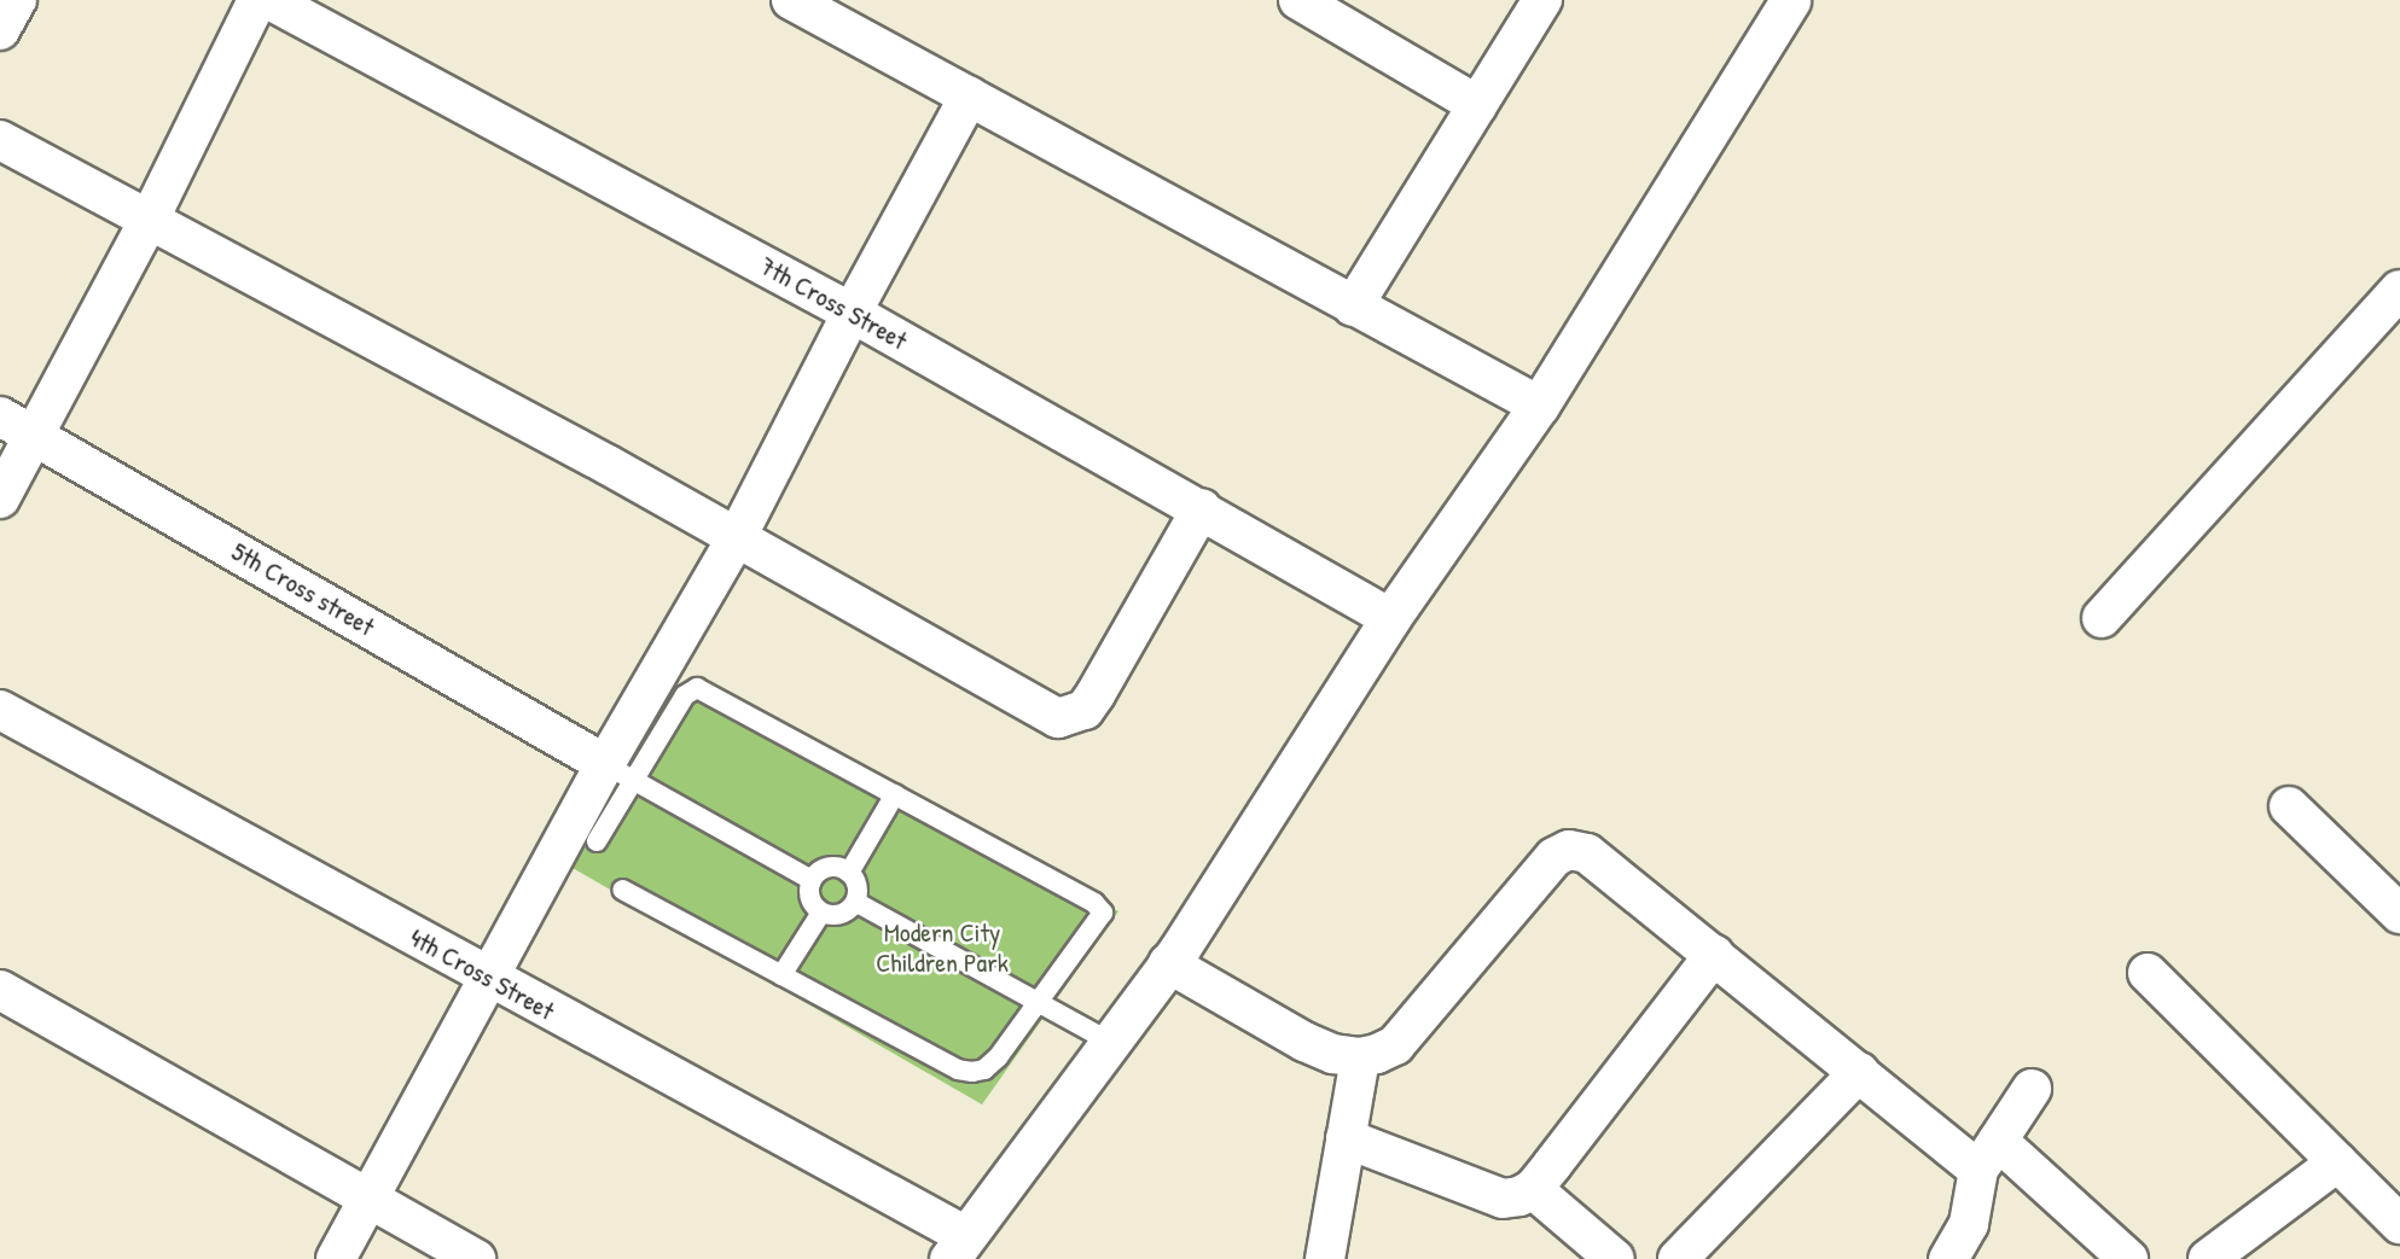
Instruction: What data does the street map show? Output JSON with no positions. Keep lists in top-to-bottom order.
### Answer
{
  "streets": {
    "street": ["7th Cross Street", "5th Cross street", "4th Cross Street"]
  },
  "parks": ["Modern City Children Park"]
}
